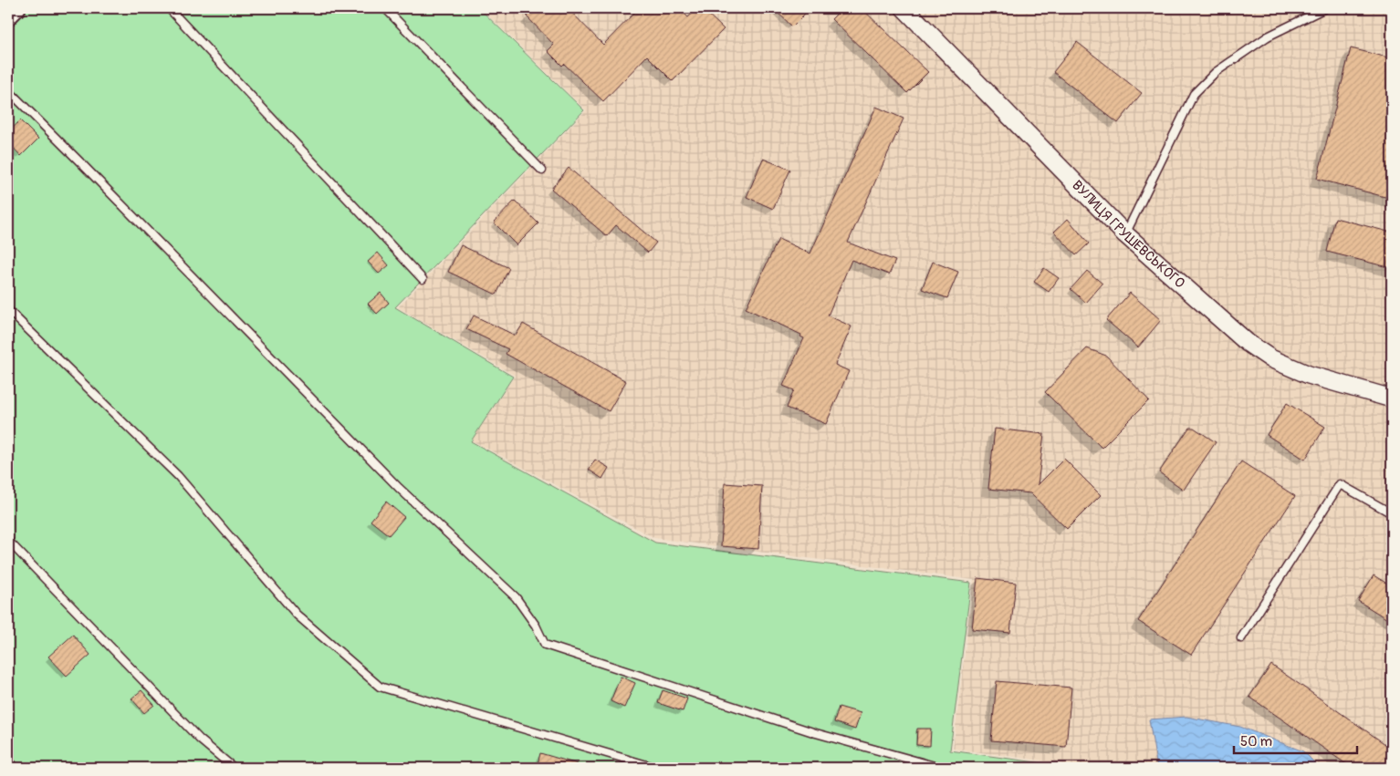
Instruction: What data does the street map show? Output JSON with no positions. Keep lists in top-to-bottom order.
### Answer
{
  "streets": {
    "street": ["ВУЛИЦЯ ГРУШЕВСЬКОГО"]
  },
  "scale_bar": "50 m"
}
